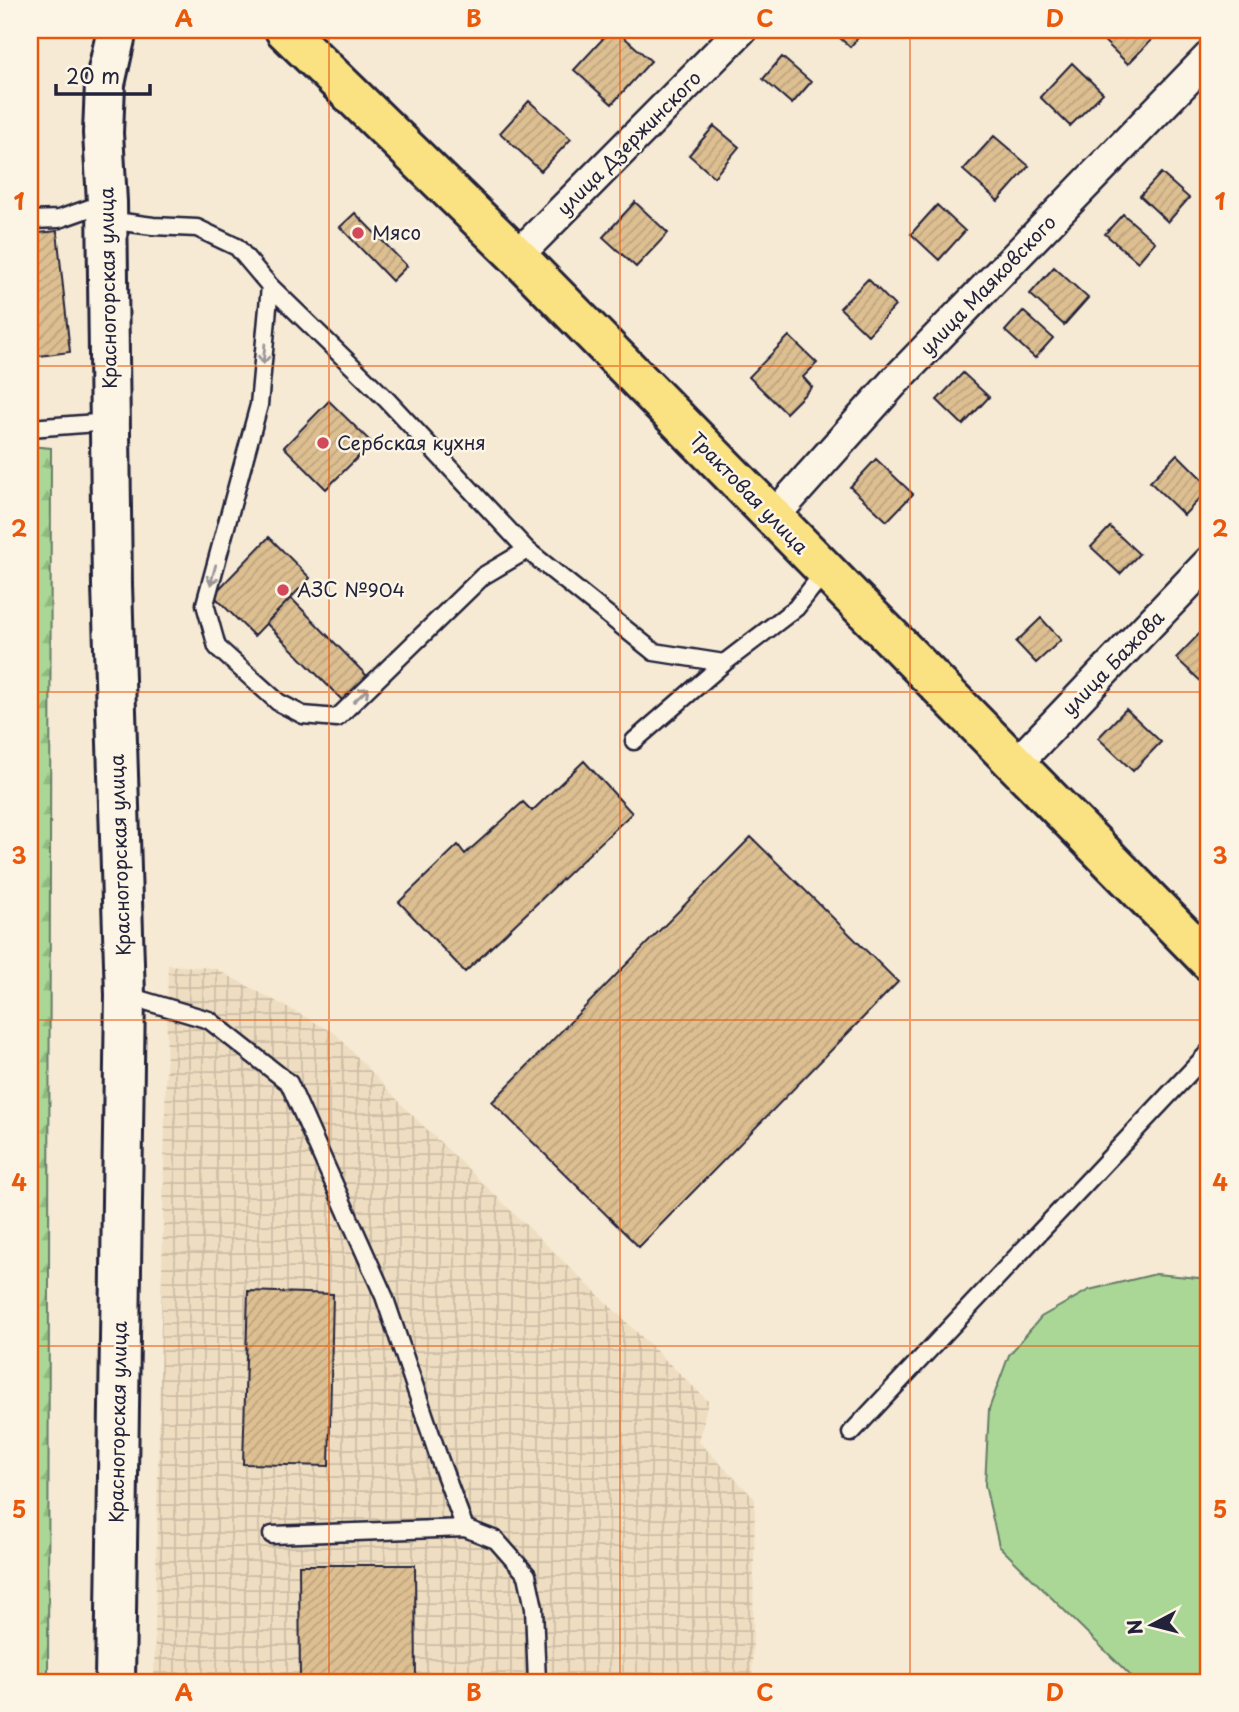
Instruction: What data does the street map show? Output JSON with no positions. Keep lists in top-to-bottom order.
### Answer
{
  "streets": {
    "main road": ["Трактовая улица"],
    "street": [
      "улица Дзержинского",
      "улица Маяковского",
      "Красногорская улица",
      "улица Бажова"
    ]
  },
  "crossings": [
    ["улица Дзержинского", "Трактовая улица"],
    ["улица Маяковского", "Трактовая улица"],
    ["Трактовая улица", "улица Бажова"]
  ],
  "places": ["Мясо", "Сербская кухня", "АЗС №904"],
  "scale_bar": "20 m",
  "north": "left",
  "grid": {
    "columns": [
      "A",
      "B",
      "C",
      "D"
    ],
    "rows": [
      "1",
      "2",
      "3",
      "4",
      "5"
    ]
  }
}
